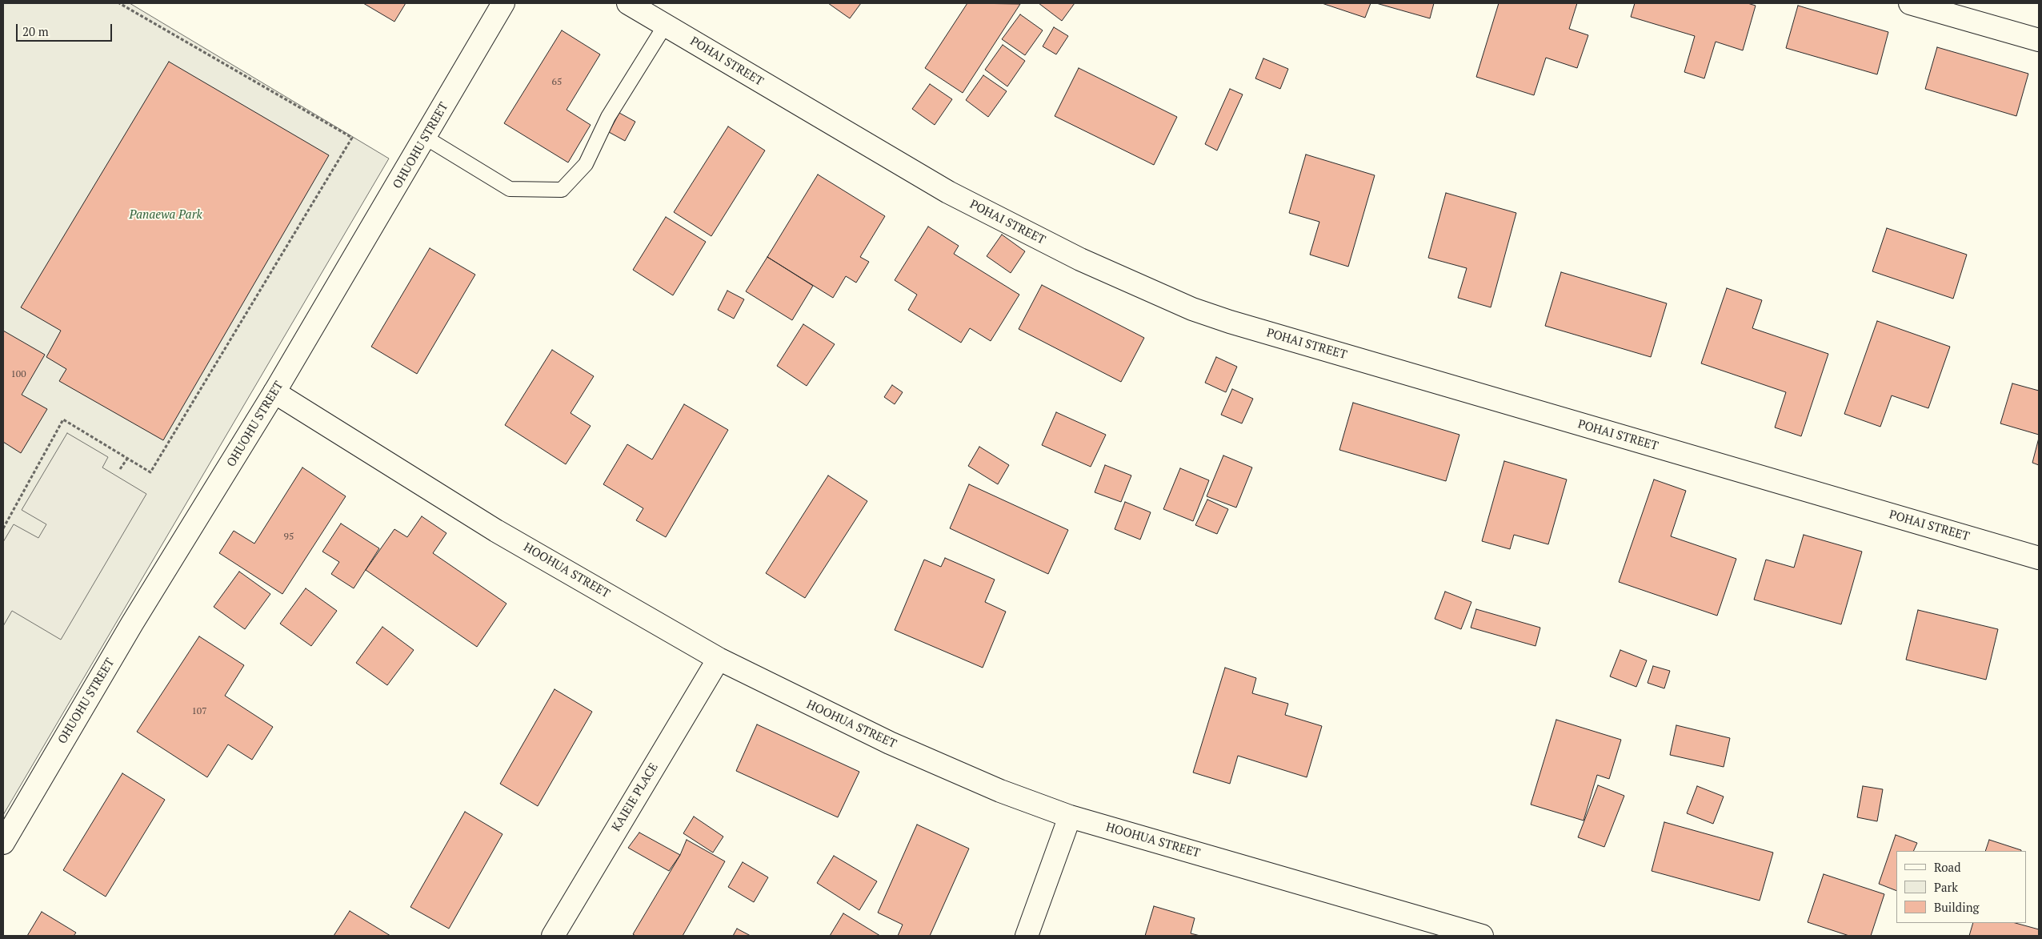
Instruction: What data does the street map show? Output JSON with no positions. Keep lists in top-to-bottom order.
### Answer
{
  "streets": {
    "street": [
      "POHAI STREET",
      "OHUOHU STREET",
      "HOOHUA STREET",
      "KAIEIE PLACE"
    ]
  },
  "crossings": [
    ["OHUOHU STREET", "HOOHUA STREET"],
    ["HOOHUA STREET", "KAIEIE PLACE"]
  ],
  "parks": ["Panaewa Park"],
  "house_numbers": [
    "65",
    "100",
    "95",
    "107"
  ],
  "legend": ["Road", "Park", "Building"],
  "scale_bar": "20 m"
}
